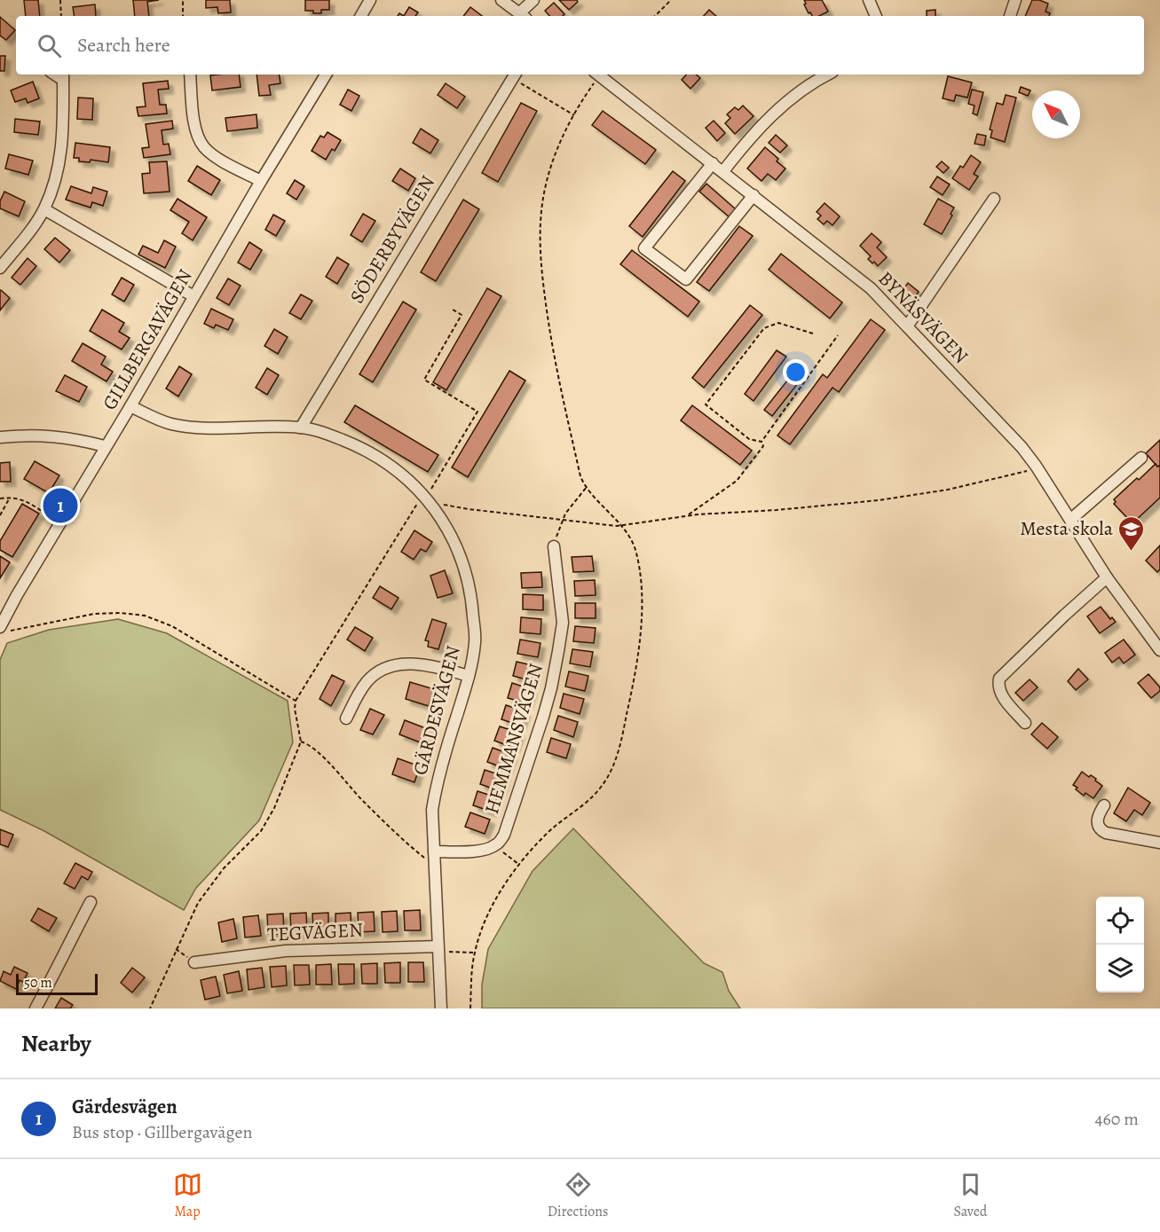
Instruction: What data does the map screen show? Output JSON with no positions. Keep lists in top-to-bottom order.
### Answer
{
  "streets": {
    "street": [
      "SÖDERBYVÄGEN",
      "BYNÄSVÄGEN",
      "GILLBERGAVÄGEN",
      "GÄRDESVÄGEN",
      "HEMMANSVÄGEN",
      "TEGVÄGEN"
    ]
  },
  "crossings": [
    ["SÖDERBYVÄGEN", "GÄRDESVÄGEN"],
    ["GILLBERGAVÄGEN", "GÄRDESVÄGEN"],
    ["GÄRDESVÄGEN", "HEMMANSVÄGEN"],
    ["GÄRDESVÄGEN", "TEGVÄGEN"]
  ],
  "places": {
    "school or university": ["Mesta skola"]
  },
  "scale_bar": "50 m",
  "north": "top left",
  "page": {
    "search": "Search here",
    "pins": "1",
    "scale": "50 m",
    "heading": "Nearby",
    "list": [
      {
        "mark": "1",
        "name": "Gärdesvägen",
        "note": "Bus stop · Gillbergavägen",
        "value": "460 m"
      }
    ],
    "nav": ["Map", "Directions", "Saved"]
  }
}
